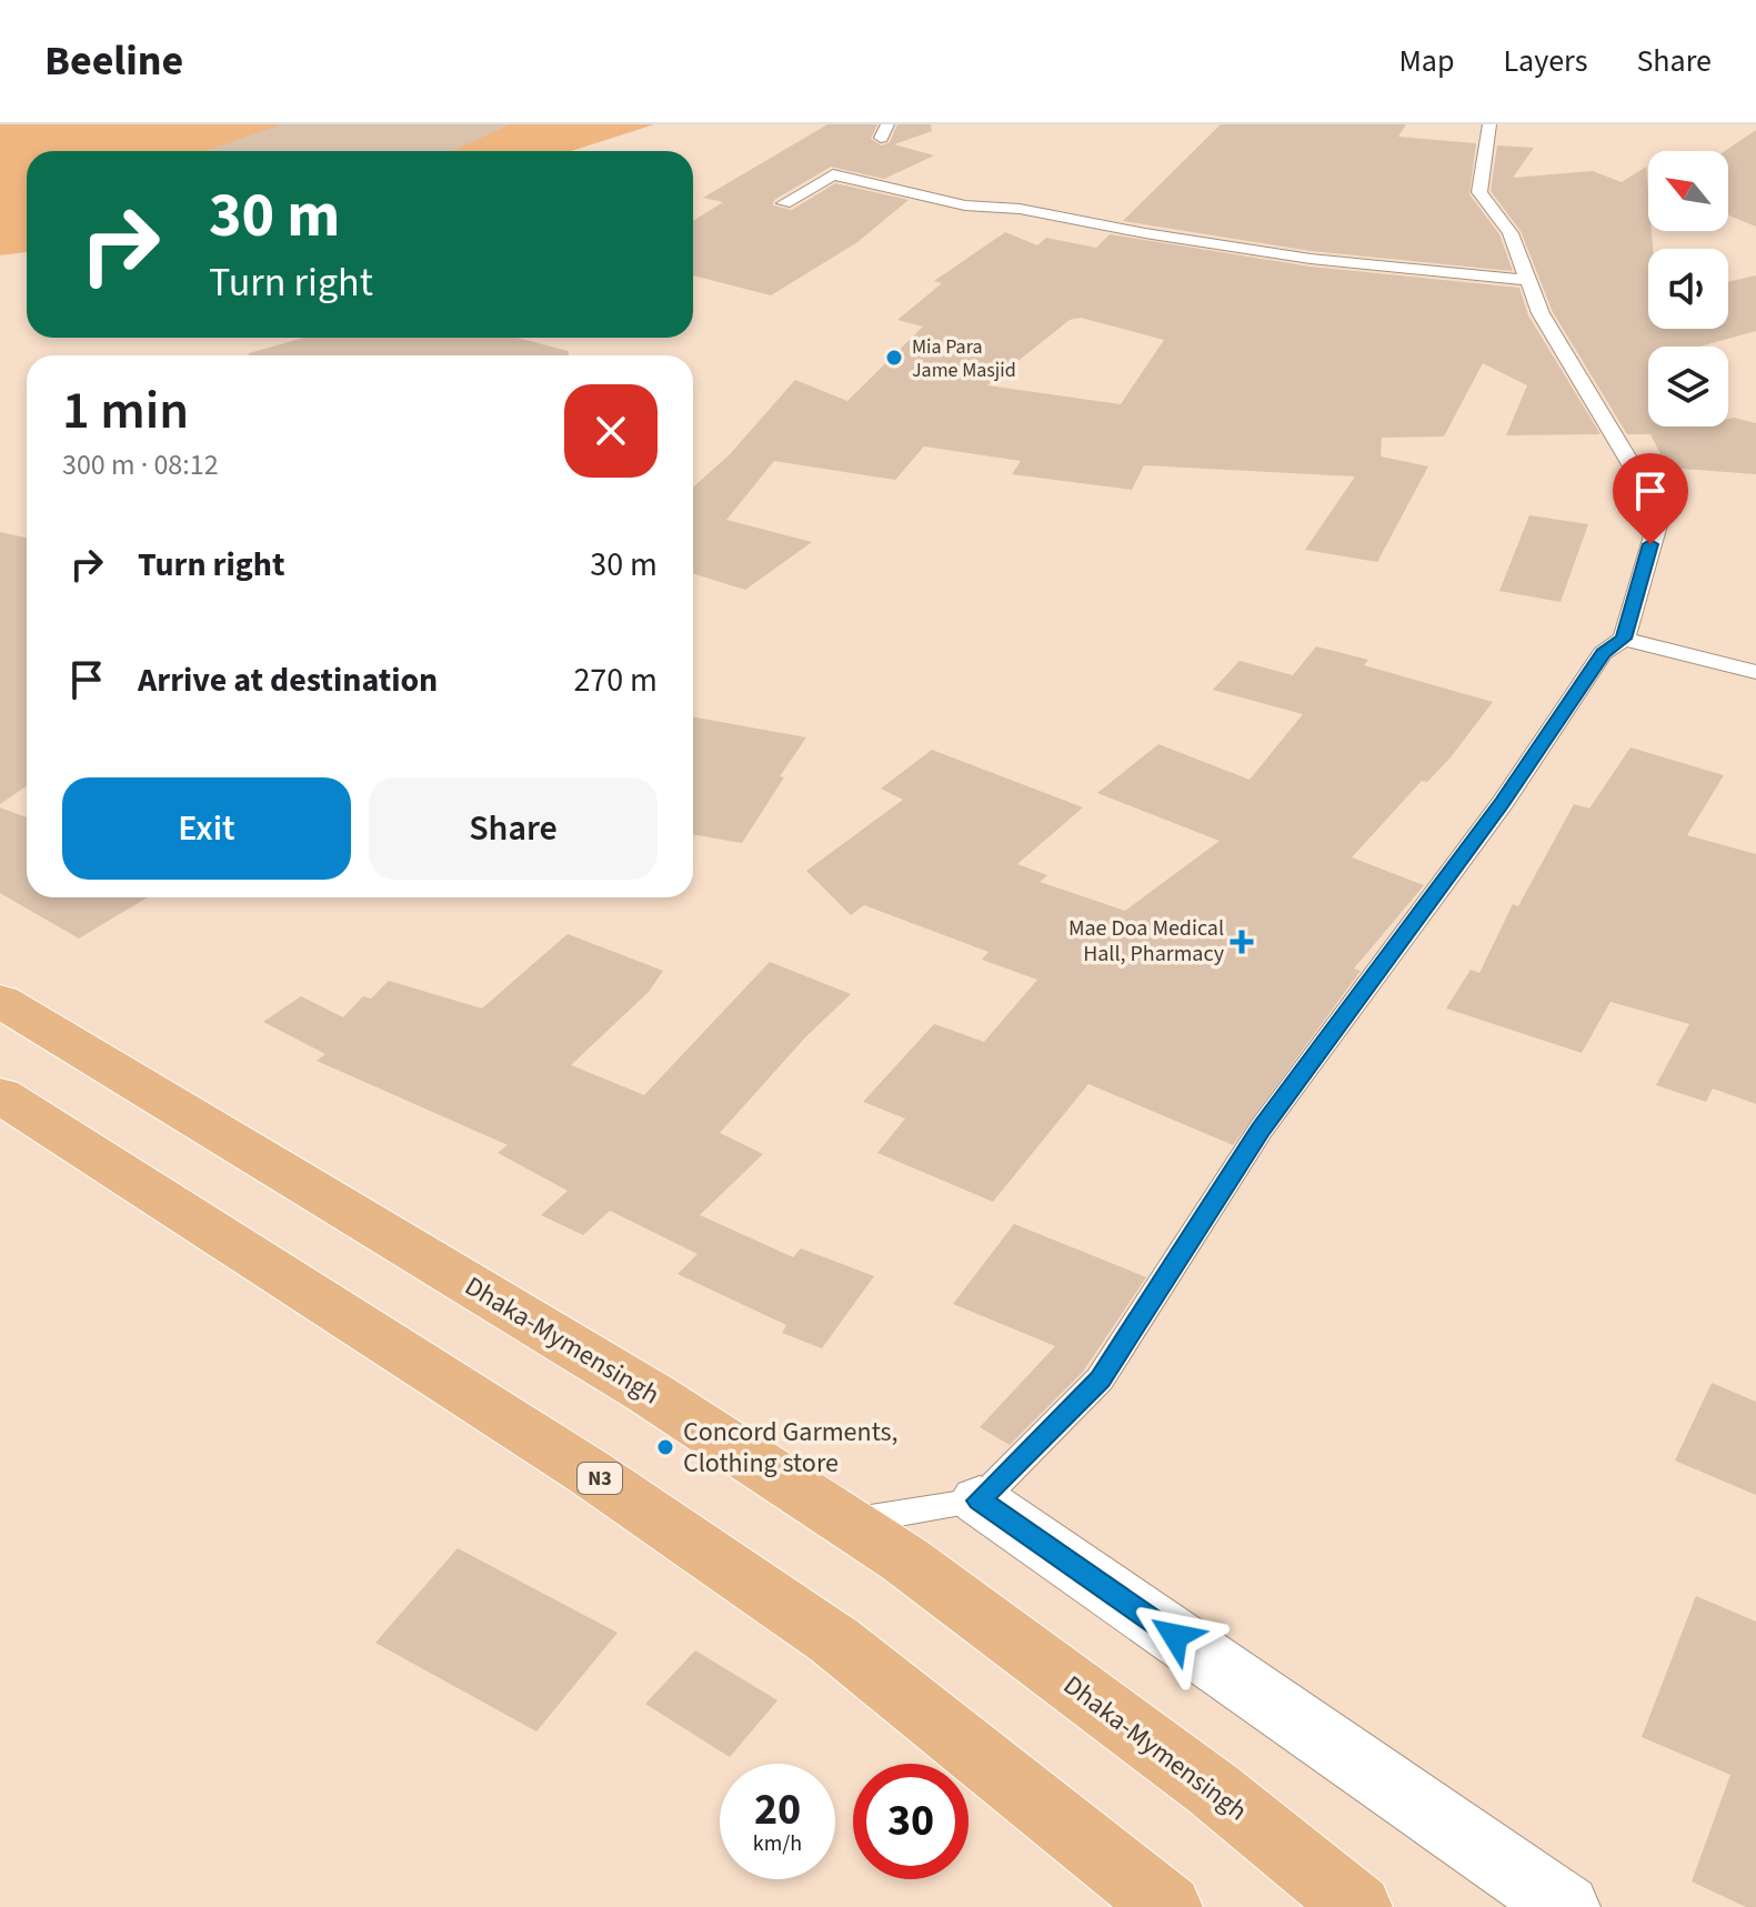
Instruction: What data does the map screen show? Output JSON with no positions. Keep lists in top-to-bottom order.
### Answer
{
  "streets": {
    "highway": ["Dhaka-Mymensingh", "N3"]
  },
  "places": {
    "other": ["Mia Para Jame Masjid", "Concord Garments, Clothing store"],
    "health": ["Mae Doa Medical Hall, Pharmacy"]
  },
  "north": "top left",
  "page": {
    "header": "Beeline",
    "nav": ["Map", "Layers", "Share"],
    "turn": ["30 m", "Turn right"],
    "heading": ["1 min", "300 m · 08:12"],
    "list": [
      {
        "name": "Turn right",
        "value": "30 m"
      },
      {
        "name": "Arrive at destination",
        "value": "270 m"
      }
    ],
    "buttons": ["Exit", "Share"],
    "speed": "20 km/h",
    "limit": "30"
  }
}
